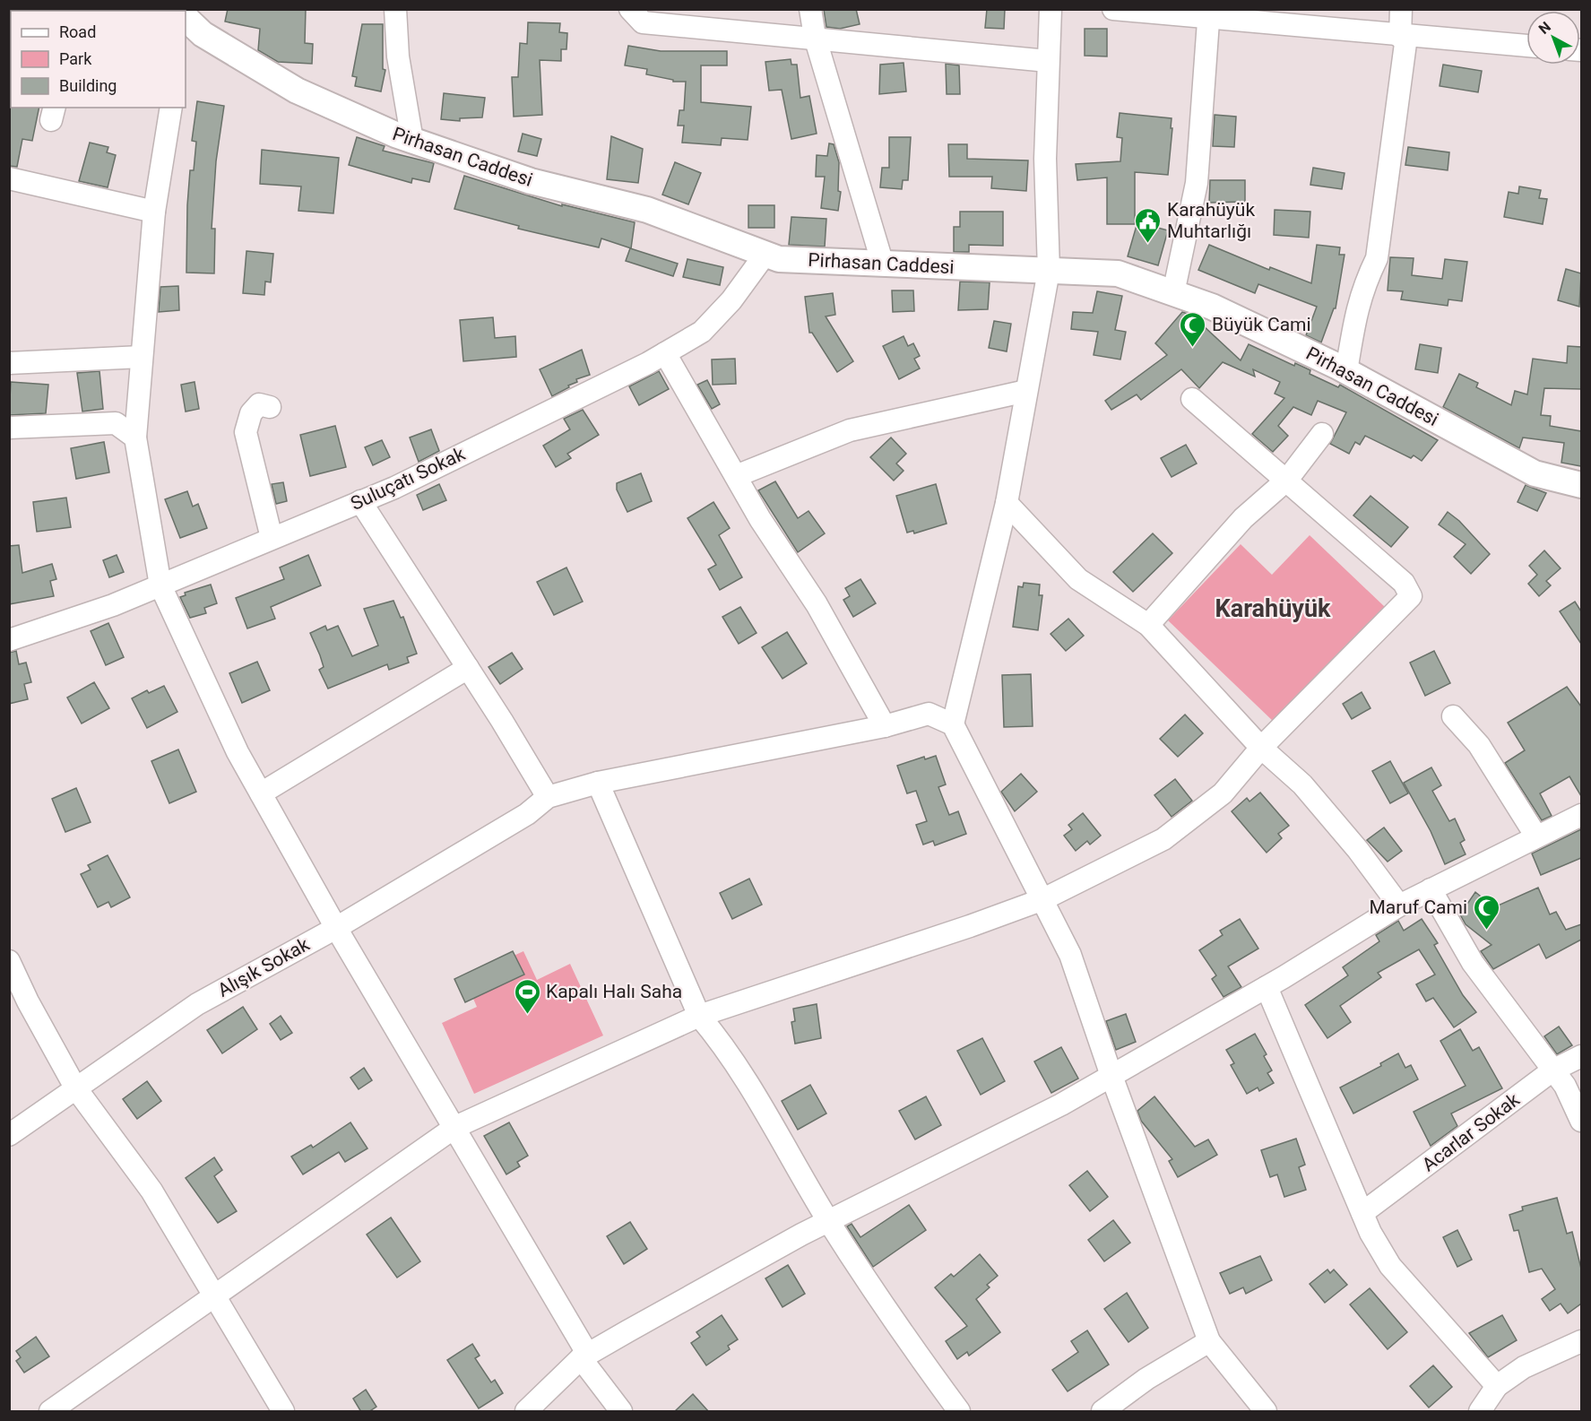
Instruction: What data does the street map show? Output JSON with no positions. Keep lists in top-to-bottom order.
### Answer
{
  "streets": {
    "street": [
      "Pirhasan Caddesi",
      "Suluçatı Sokak",
      "Alışık Sokak",
      "Acarlar Sokak"
    ]
  },
  "crossings": [
    ["Pirhasan Caddesi", "Suluçatı Sokak"]
  ],
  "districts": ["Karahüyük"],
  "places": {
    "public building": ["Karahüyük Muhtarlığı"],
    "mosque": ["Büyük Cami", "Maruf Cami"],
    "sports": ["Kapalı Halı Saha"]
  },
  "legend": ["Road", "Park", "Building"],
  "north": "top left"
}
